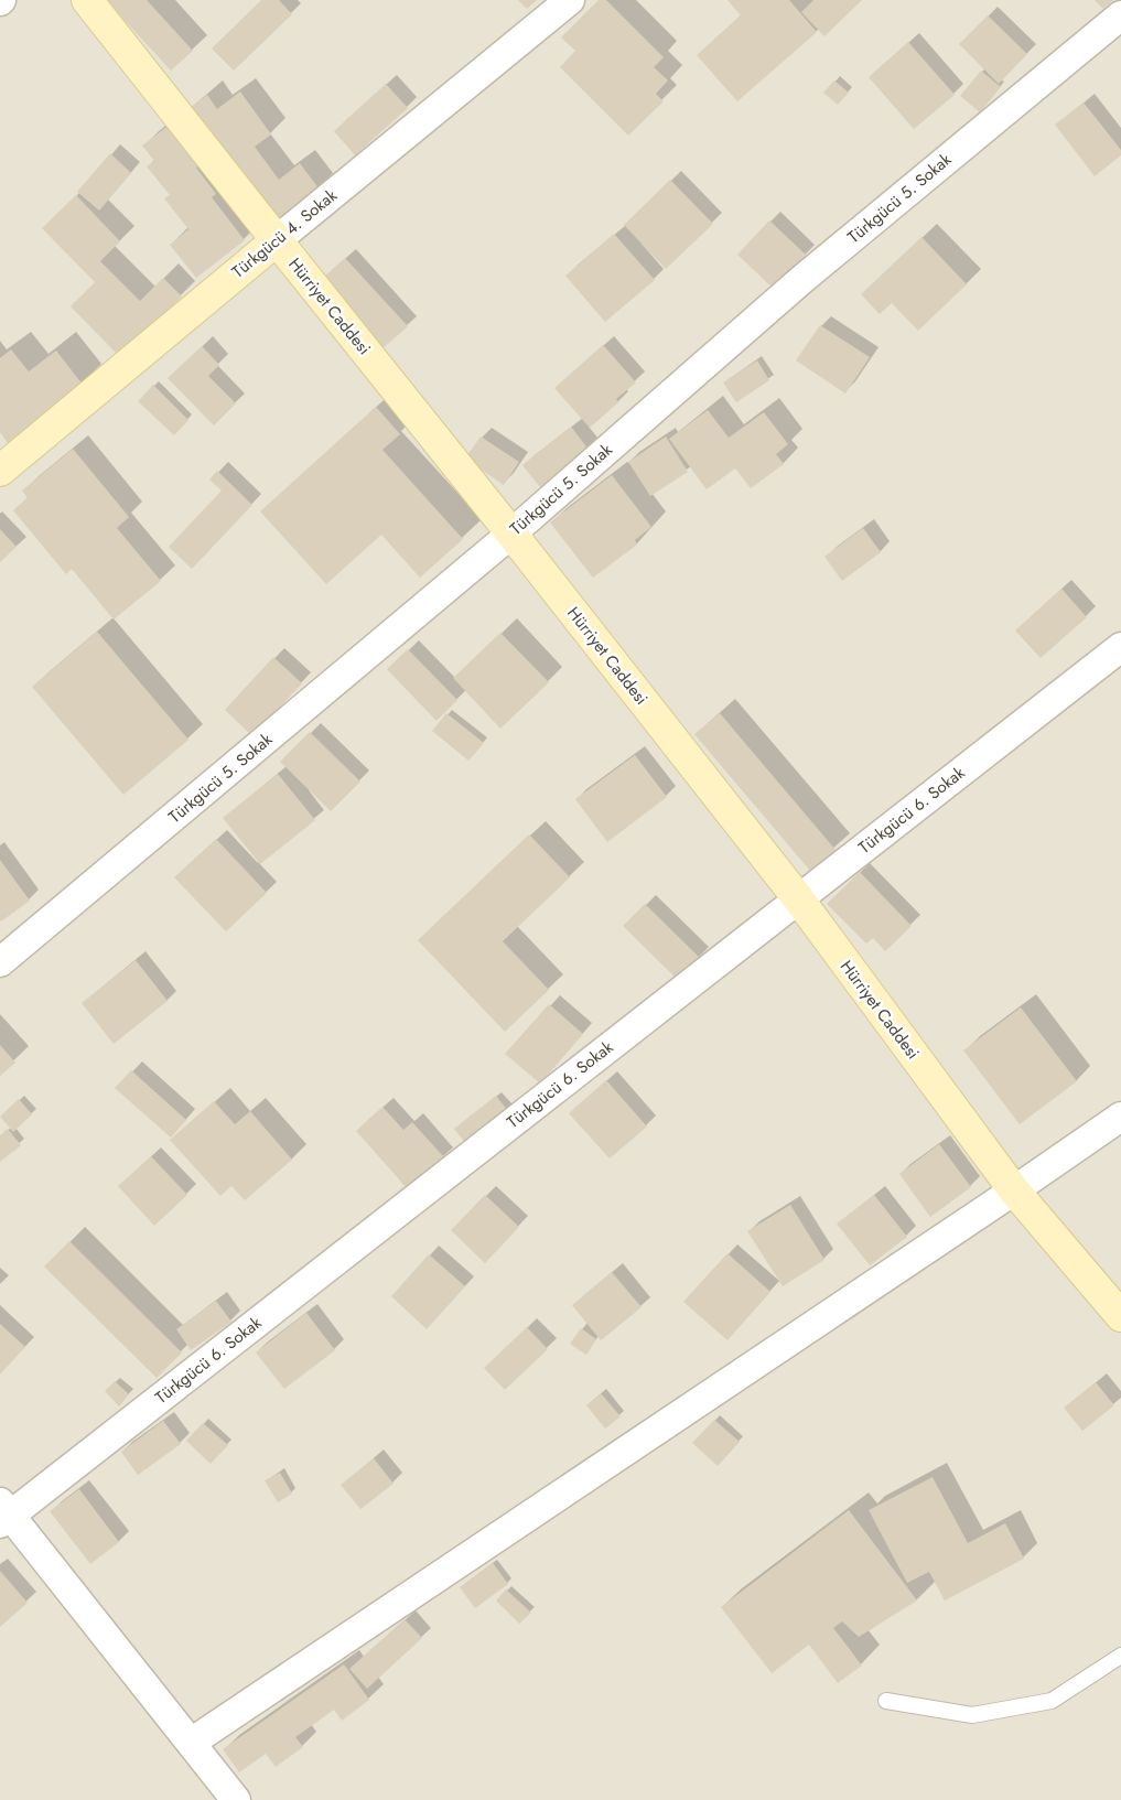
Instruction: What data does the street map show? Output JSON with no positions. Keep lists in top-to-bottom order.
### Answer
{
  "streets": {
    "street": [
      "Türkgücü 5. Sokak",
      "Türkgücü 4. Sokak",
      "Hürriyet Caddesi",
      "Türkgücü 6. Sokak"
    ]
  },
  "crossings": [
    ["Türkgücü 5. Sokak", "Hürriyet Caddesi"],
    ["Türkgücü 4. Sokak", "Hürriyet Caddesi"],
    ["Hürriyet Caddesi", "Türkgücü 6. Sokak"]
  ]
}
